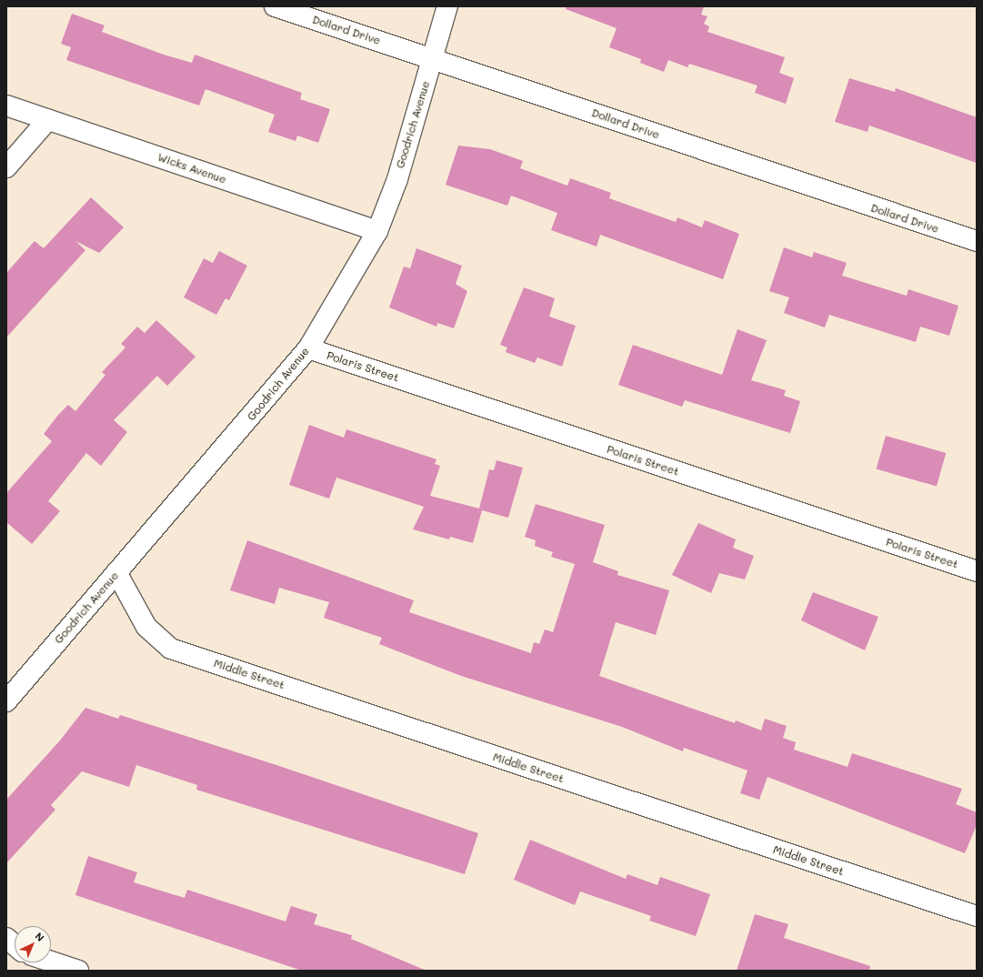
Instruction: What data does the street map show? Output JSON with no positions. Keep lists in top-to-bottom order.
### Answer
{
  "streets": {
    "street": [
      "Dollard Drive",
      "Goodrich Avenue",
      "Wicks Avenue",
      "Polaris Street",
      "Middle Street"
    ]
  },
  "crossings": [
    ["Dollard Drive", "Goodrich Avenue"],
    ["Goodrich Avenue", "Wicks Avenue"],
    ["Goodrich Avenue", "Polaris Street"],
    ["Goodrich Avenue", "Middle Street"]
  ],
  "north": "top right"
}
